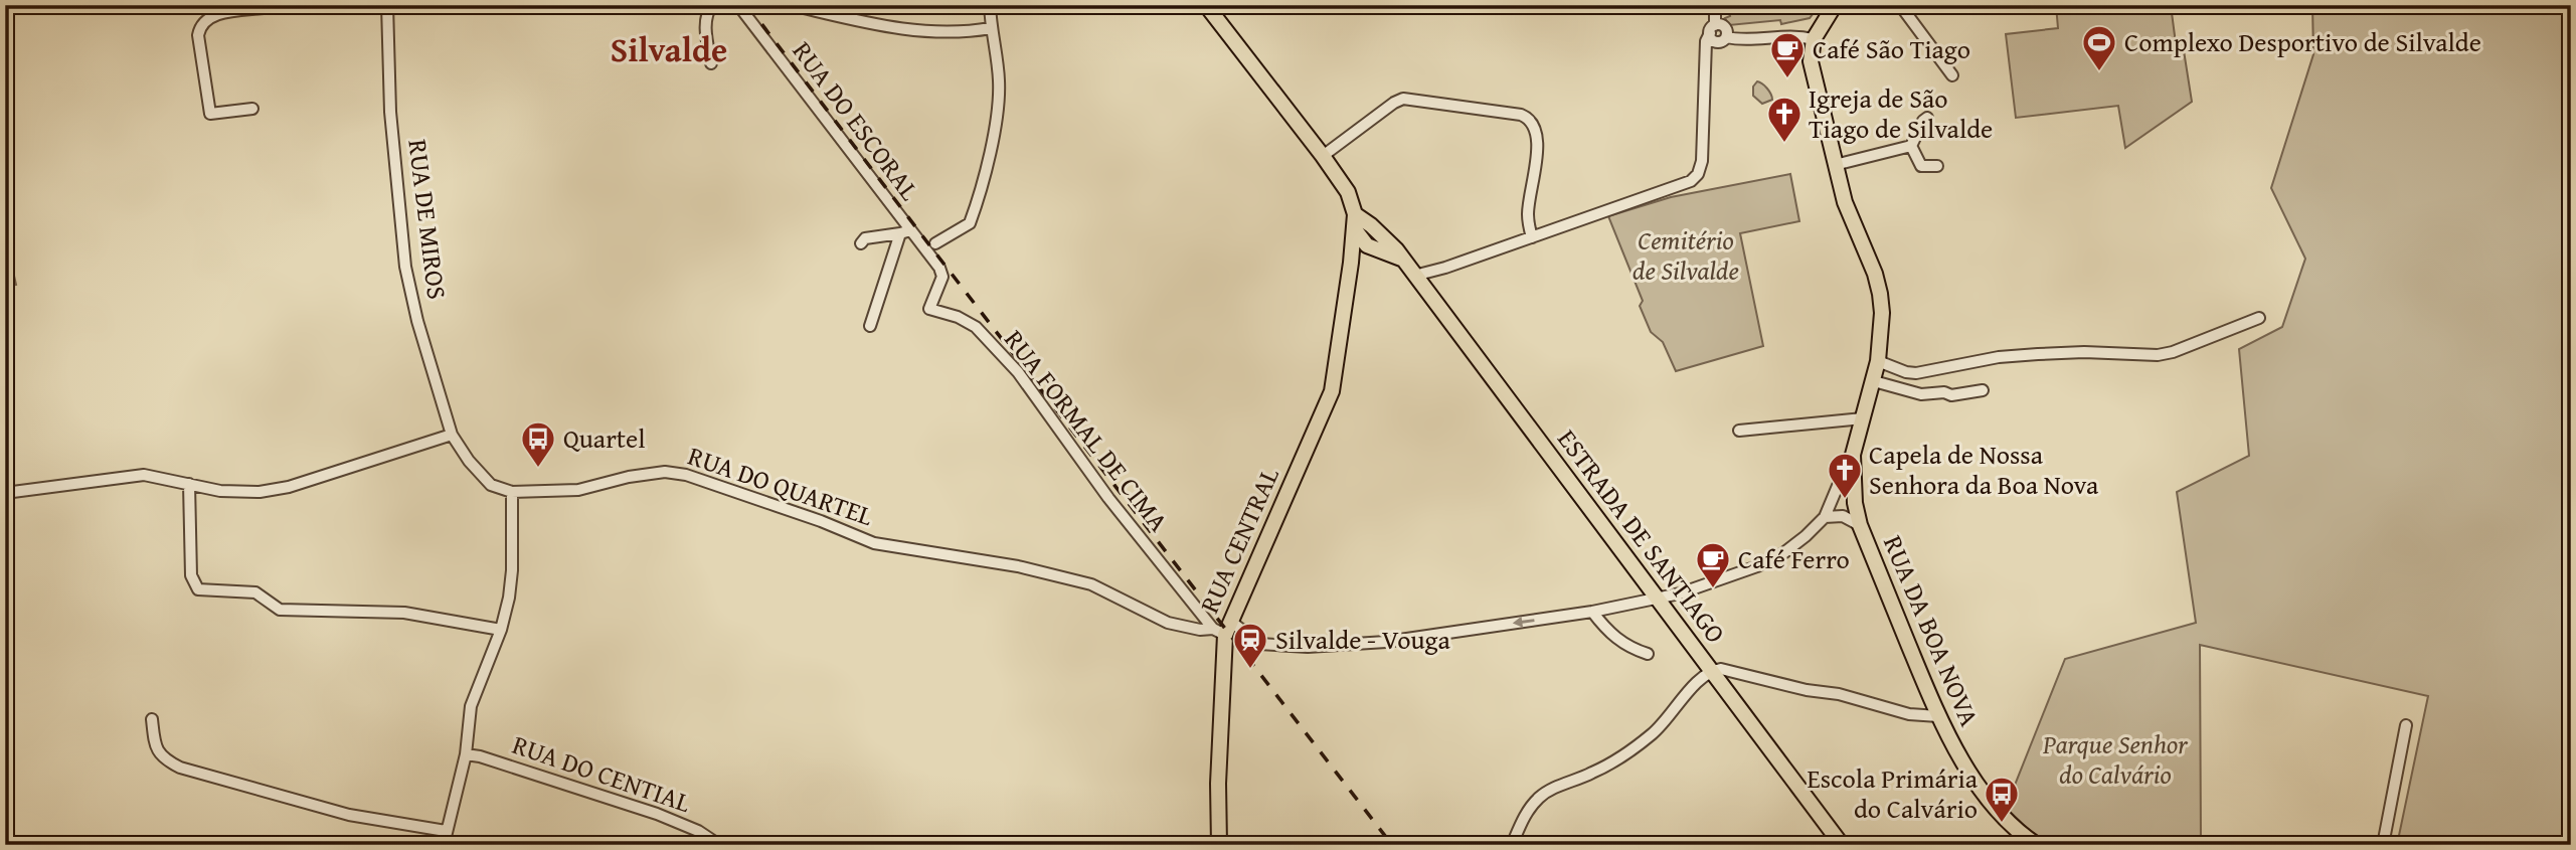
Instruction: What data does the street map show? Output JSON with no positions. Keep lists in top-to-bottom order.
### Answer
{
  "streets": {
    "main road": ["ESTRADA DE SANTIAGO", "RUA CENTRAL", "RUA DA BOA NOVA"],
    "street": [
      "RUA DO ESCORAL",
      "RUA DE MIROS",
      "RUA FORMAL DE CIMA",
      "RUA DO QUARTEL",
      "RUA DO CENTIAL"
    ]
  },
  "crossings": [
    ["RUA DO ESCORAL", "RUA FORMAL DE CIMA"],
    ["RUA FORMAL DE CIMA", "RUA DO QUARTEL"],
    ["RUA FORMAL DE CIMA", "RUA CENTRAL"],
    ["RUA DO QUARTEL", "RUA CENTRAL"],
    ["ESTRADA DE SANTIAGO", "RUA CENTRAL"]
  ],
  "districts": ["Silvalde"],
  "parks": ["Cemitério de Silvalde", "Parque Senhor do Calvário"],
  "places": {
    "sports": ["Complexo Desportivo de Silvalde"],
    "cafe": ["Café São Tiago", "Café Ferro"],
    "church": ["Igreja de São Tiago de Silvalde", "Capela de Nossa Senhora da Boa Nova"],
    "bus stop": ["Quartel", "Escola Primária do Calvário"],
    "station": ["Silvalde - Vouga"]
  }
}
